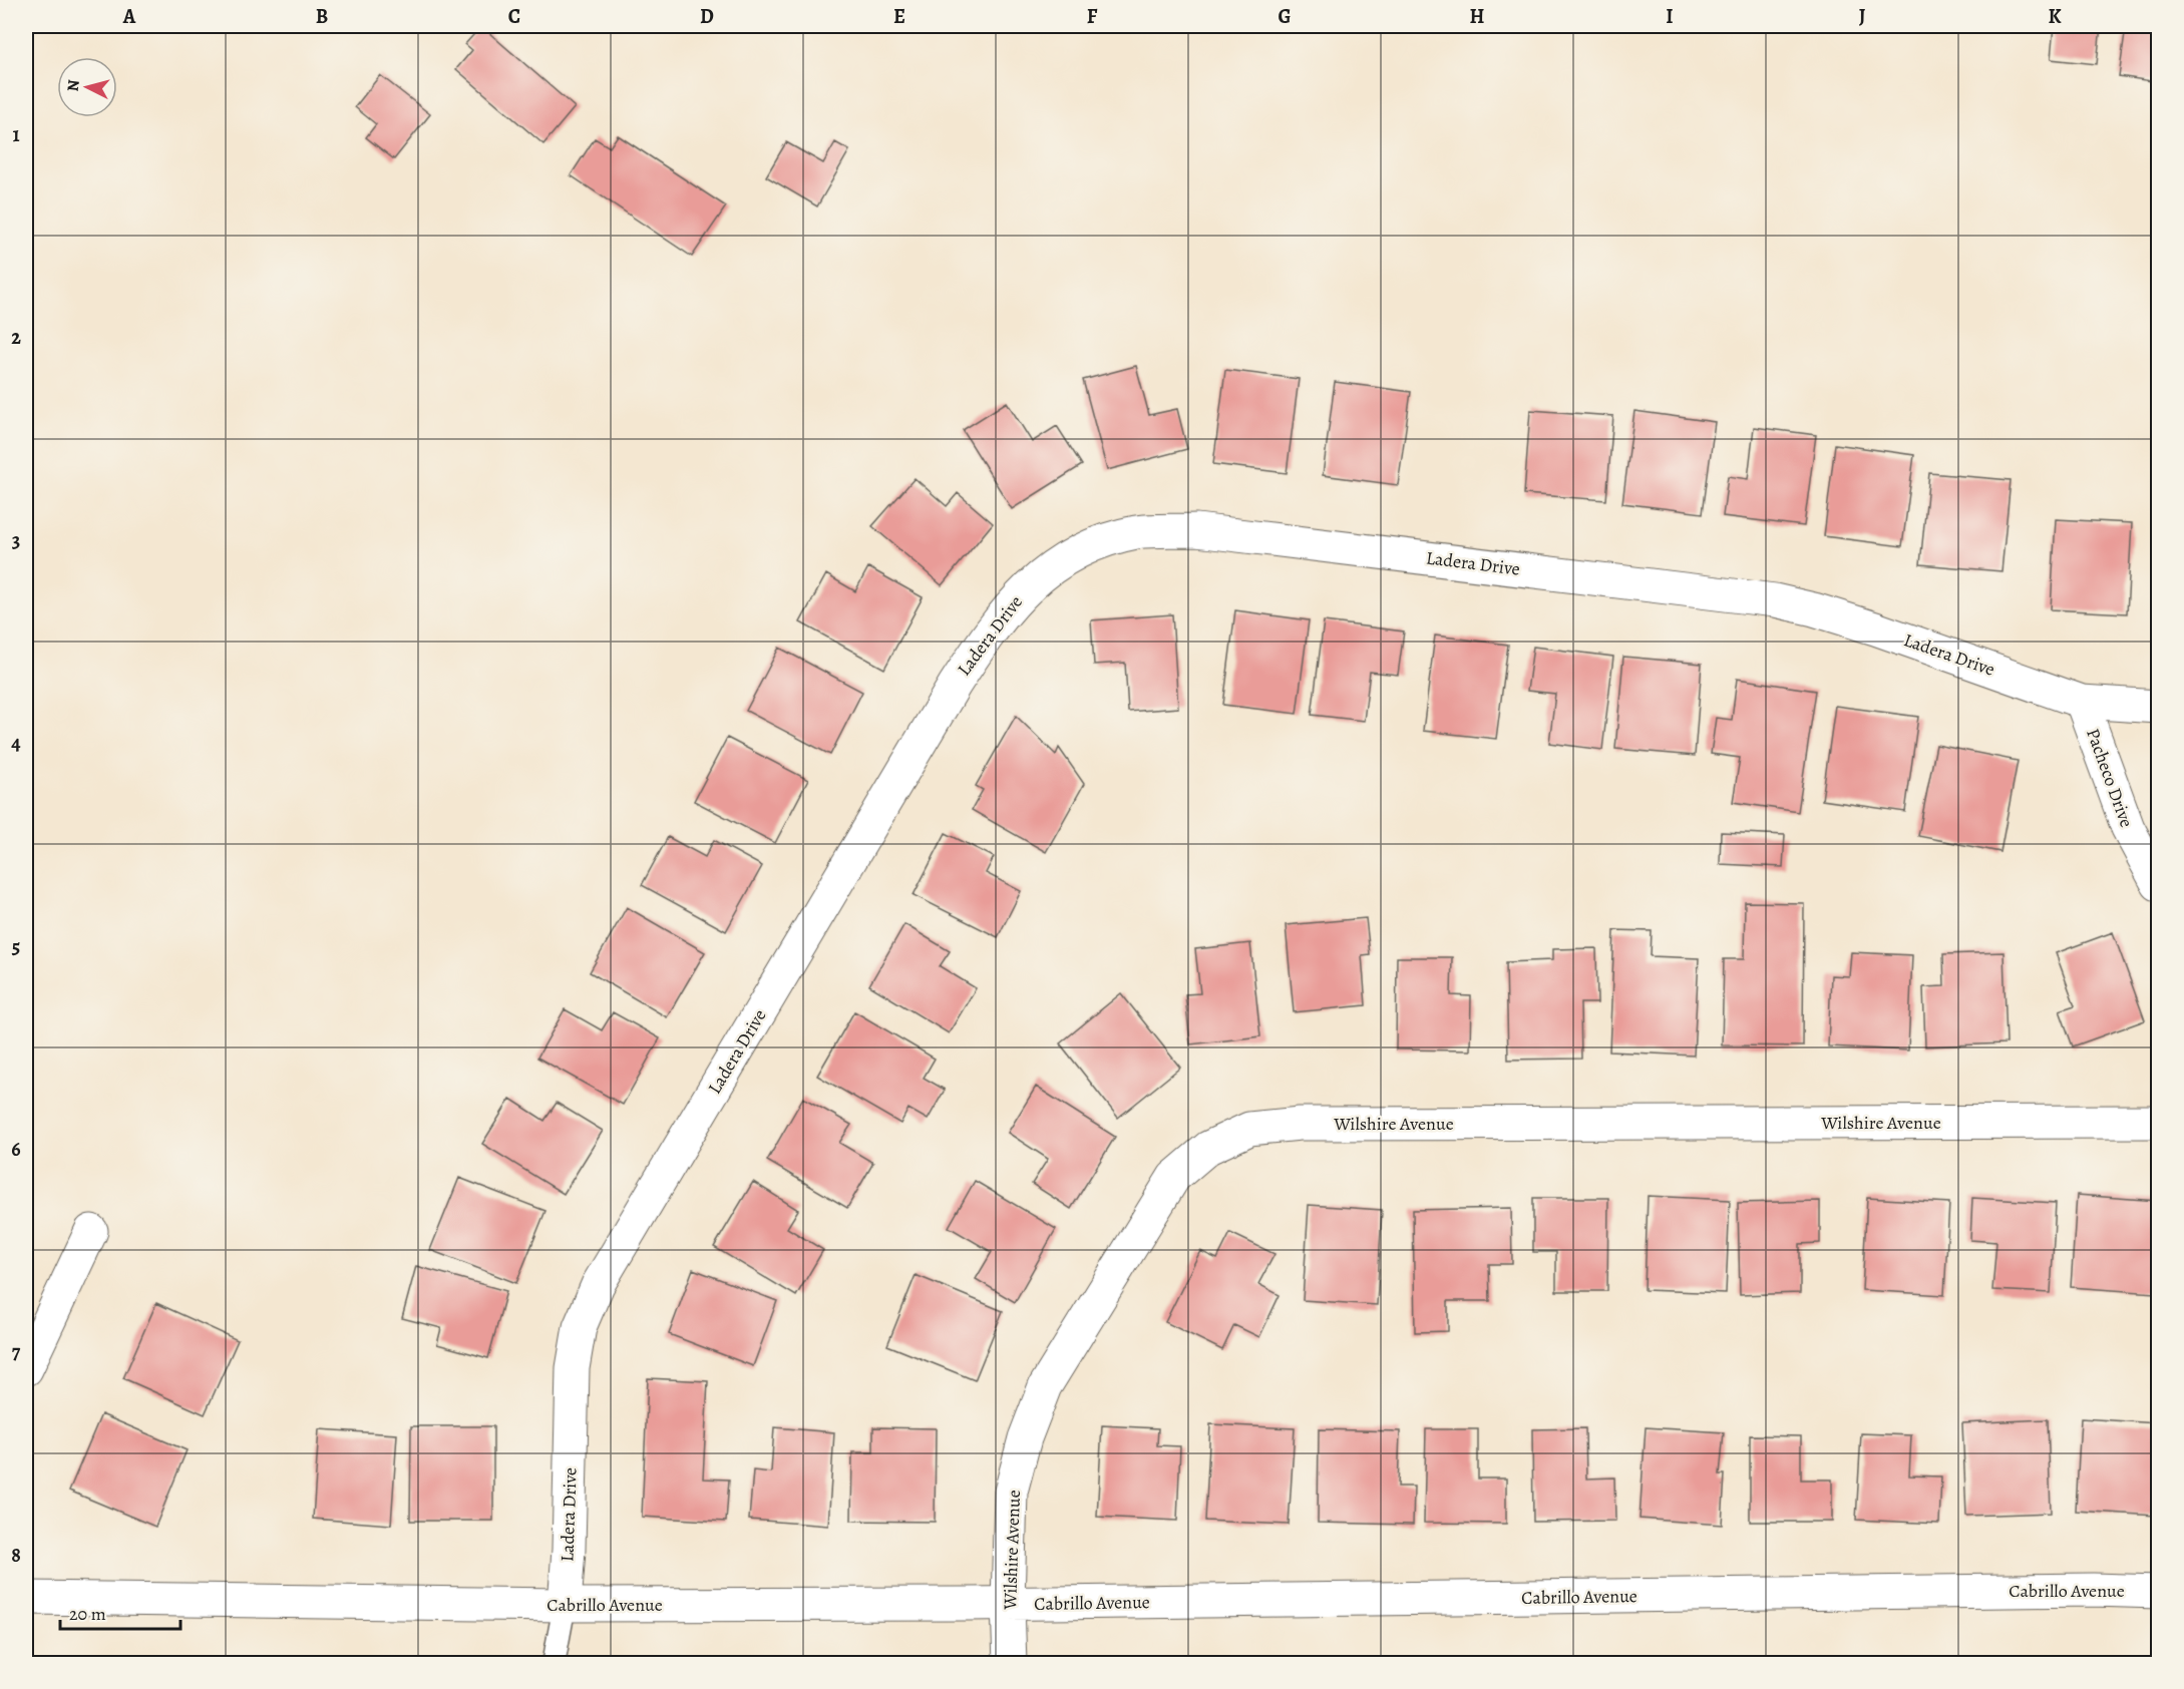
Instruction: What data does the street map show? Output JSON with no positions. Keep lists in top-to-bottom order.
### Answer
{
  "streets": {
    "street": [
      "Ladera Drive",
      "Pacheco Drive",
      "Wilshire Avenue",
      "Cabrillo Avenue"
    ]
  },
  "crossings": [
    ["Ladera Drive", "Pacheco Drive"],
    ["Ladera Drive", "Cabrillo Avenue"],
    ["Wilshire Avenue", "Cabrillo Avenue"]
  ],
  "scale_bar": "20 m",
  "north": "left",
  "grid": {
    "columns": [
      "A",
      "B",
      "C",
      "D",
      "E",
      "F",
      "G",
      "H",
      "I",
      "J",
      "K"
    ],
    "rows": [
      "1",
      "2",
      "3",
      "4",
      "5",
      "6",
      "7",
      "8"
    ]
  }
}
